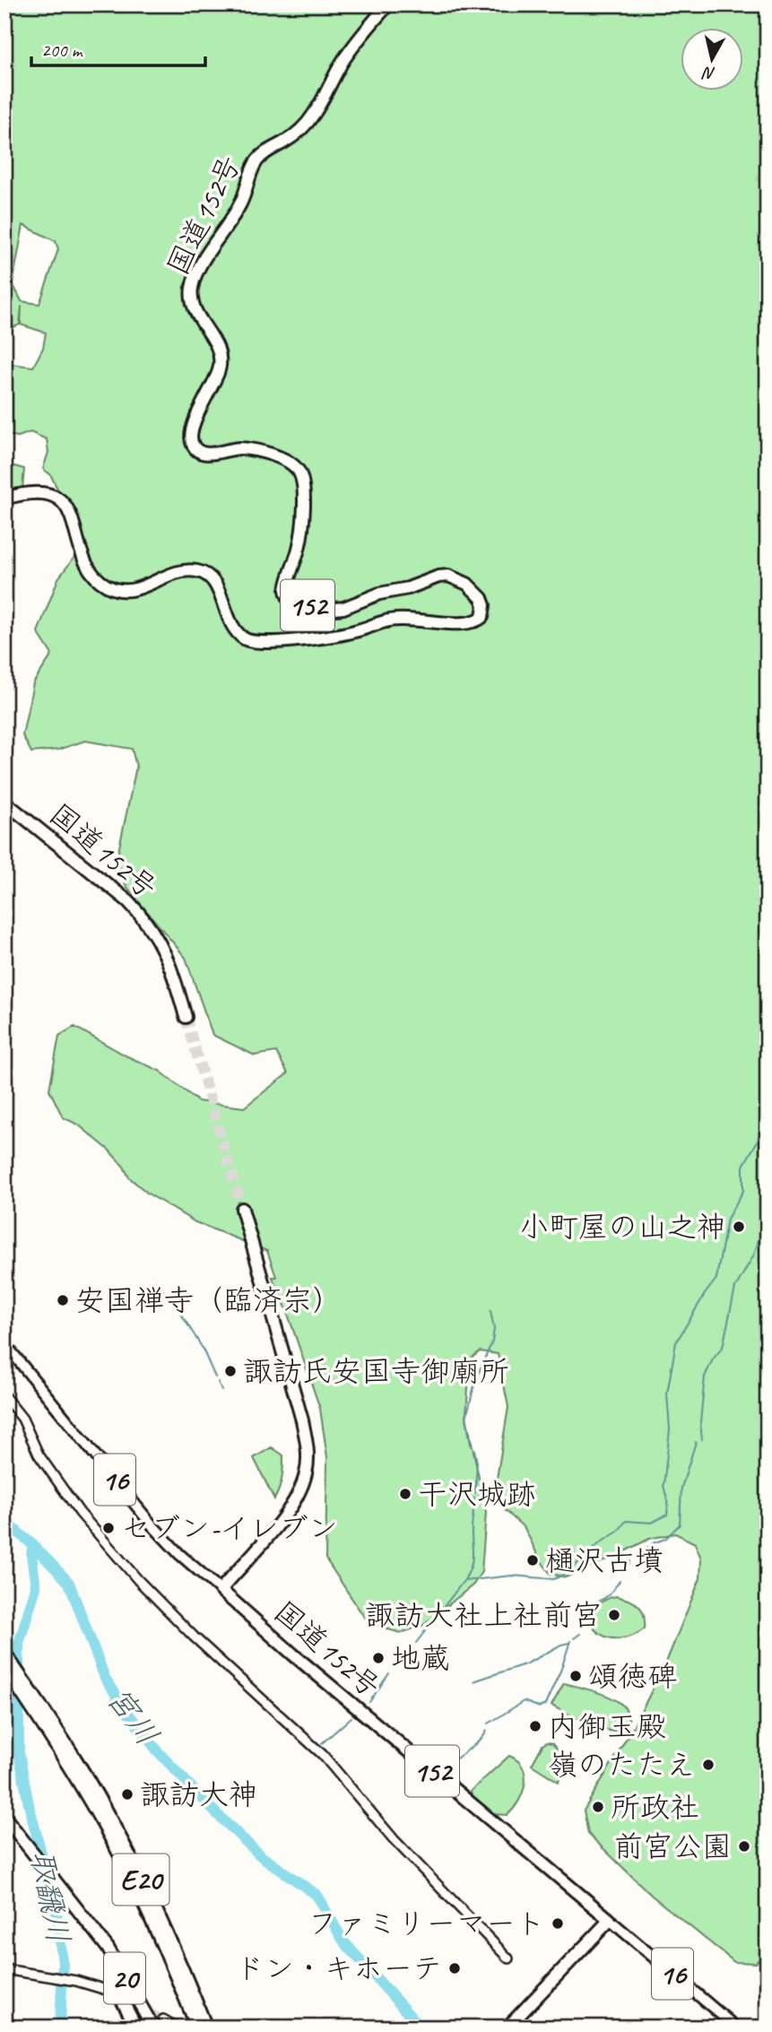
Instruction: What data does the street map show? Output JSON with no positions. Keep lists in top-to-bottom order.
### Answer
{
  "streets": {
    "highway": [
      "国道152号",
      "152",
      "E20",
      "20"
    ],
    "main road": ["16"]
  },
  "crossings": [
    ["国道152号", "16"]
  ],
  "water": ["宮川", "取飜川"],
  "places": [
    "小町屋の山之神",
    "安国禅寺（臨済宗）",
    "諏訪氏安国寺御廟所",
    "干沢城跡",
    "セブン-イレブン",
    "樋沢古墳",
    "諏訪大社上社前宮",
    "地蔵",
    "頌徳碑",
    "内御玉殿",
    "嶺のたたえ",
    "諏訪大神",
    "所政社",
    "前宮公園",
    "ファミリーマート",
    "ドン・キホーテ"
  ],
  "scale_bar": "200 m",
  "north": "bottom"
}
